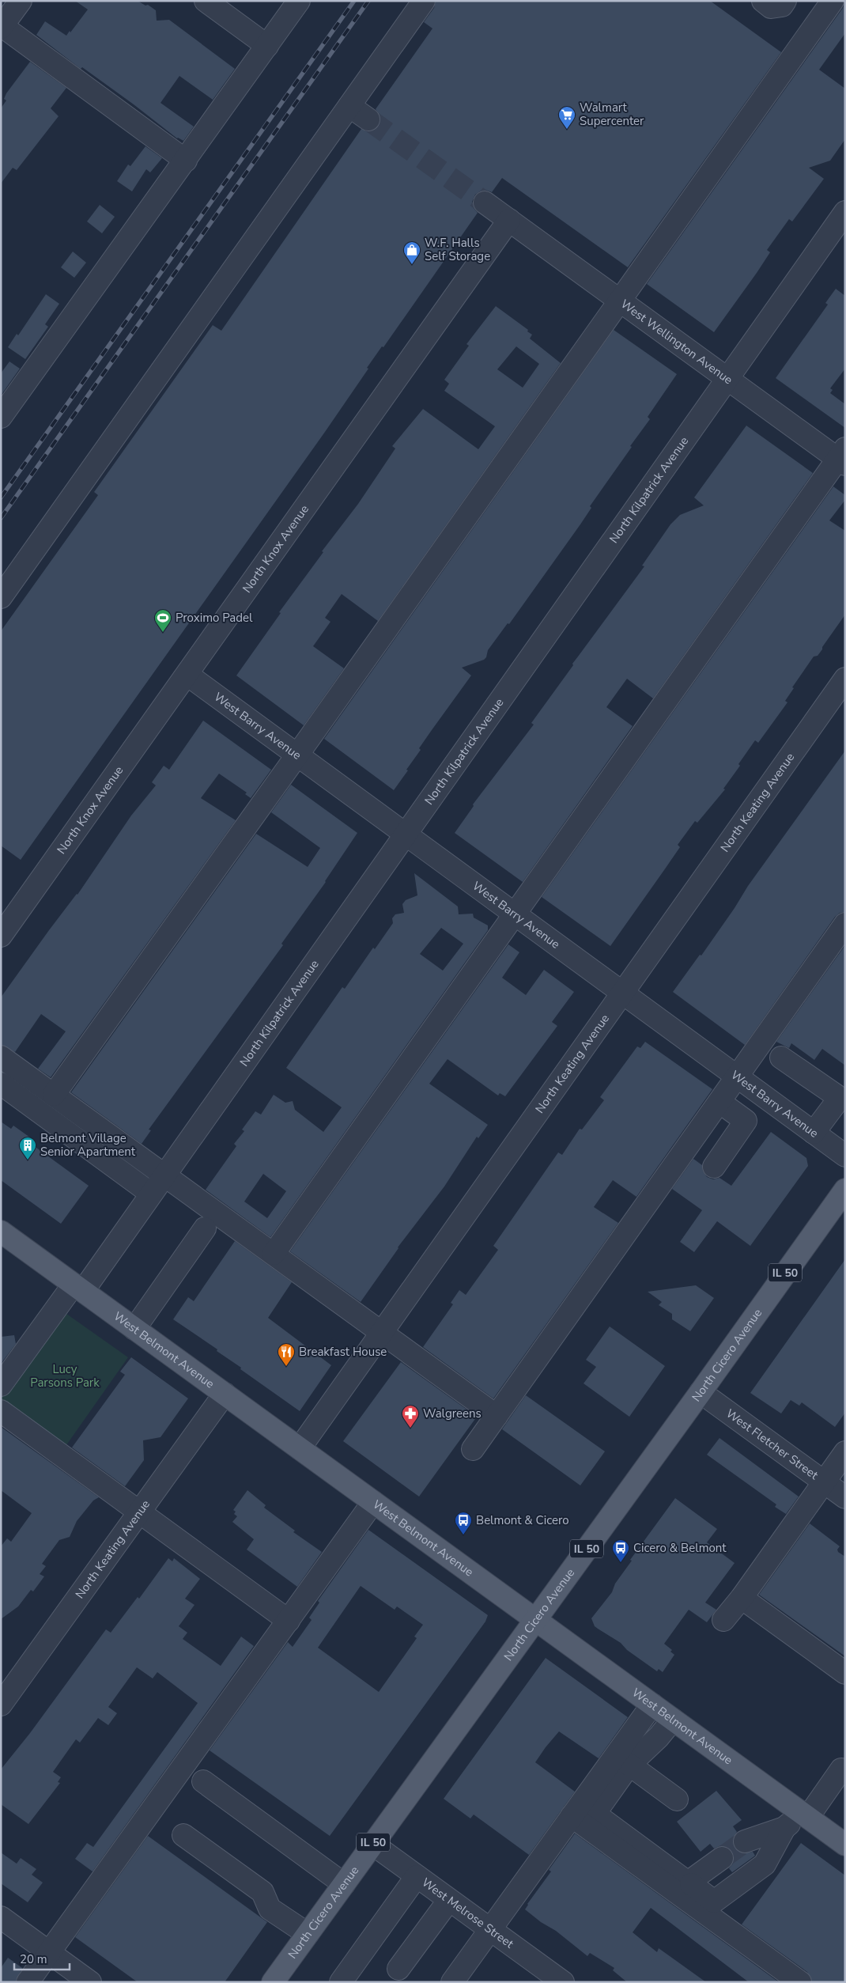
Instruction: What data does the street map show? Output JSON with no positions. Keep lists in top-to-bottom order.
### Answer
{
  "streets": {
    "main road": ["IL 50", "West Belmont Avenue", "North Cicero Avenue"],
    "street": [
      "West Wellington Avenue",
      "North Kilpatrick Avenue",
      "North Knox Avenue",
      "West Barry Avenue",
      "North Keating Avenue",
      "West Fletcher Street",
      "West Melrose Street"
    ]
  },
  "crossings": [
    ["West Wellington Avenue", "North Kilpatrick Avenue"],
    ["West Wellington Avenue", "North Knox Avenue"],
    ["North Kilpatrick Avenue", "West Barry Avenue"],
    ["North Kilpatrick Avenue", "West Belmont Avenue"],
    ["North Knox Avenue", "West Barry Avenue"],
    ["West Barry Avenue", "North Keating Avenue"],
    ["North Keating Avenue", "West Belmont Avenue"],
    ["West Belmont Avenue", "North Cicero Avenue"],
    ["North Cicero Avenue", "West Fletcher Street"],
    ["North Cicero Avenue", "West Melrose Street"]
  ],
  "parks": ["Lucy Parsons Park"],
  "places": {
    "supermarket": ["Walmart Supercenter"],
    "shop": ["W.F. Halls Self Storage"],
    "sports": ["Proximo Padel"],
    "building": ["Belmont Village Senior Apartment"],
    "restaurant": ["Breakfast House"],
    "pharmacy": ["Walgreens"],
    "bus stop": ["Belmont & Cicero", "Cicero & Belmont"]
  },
  "scale_bar": "20 m"
}
